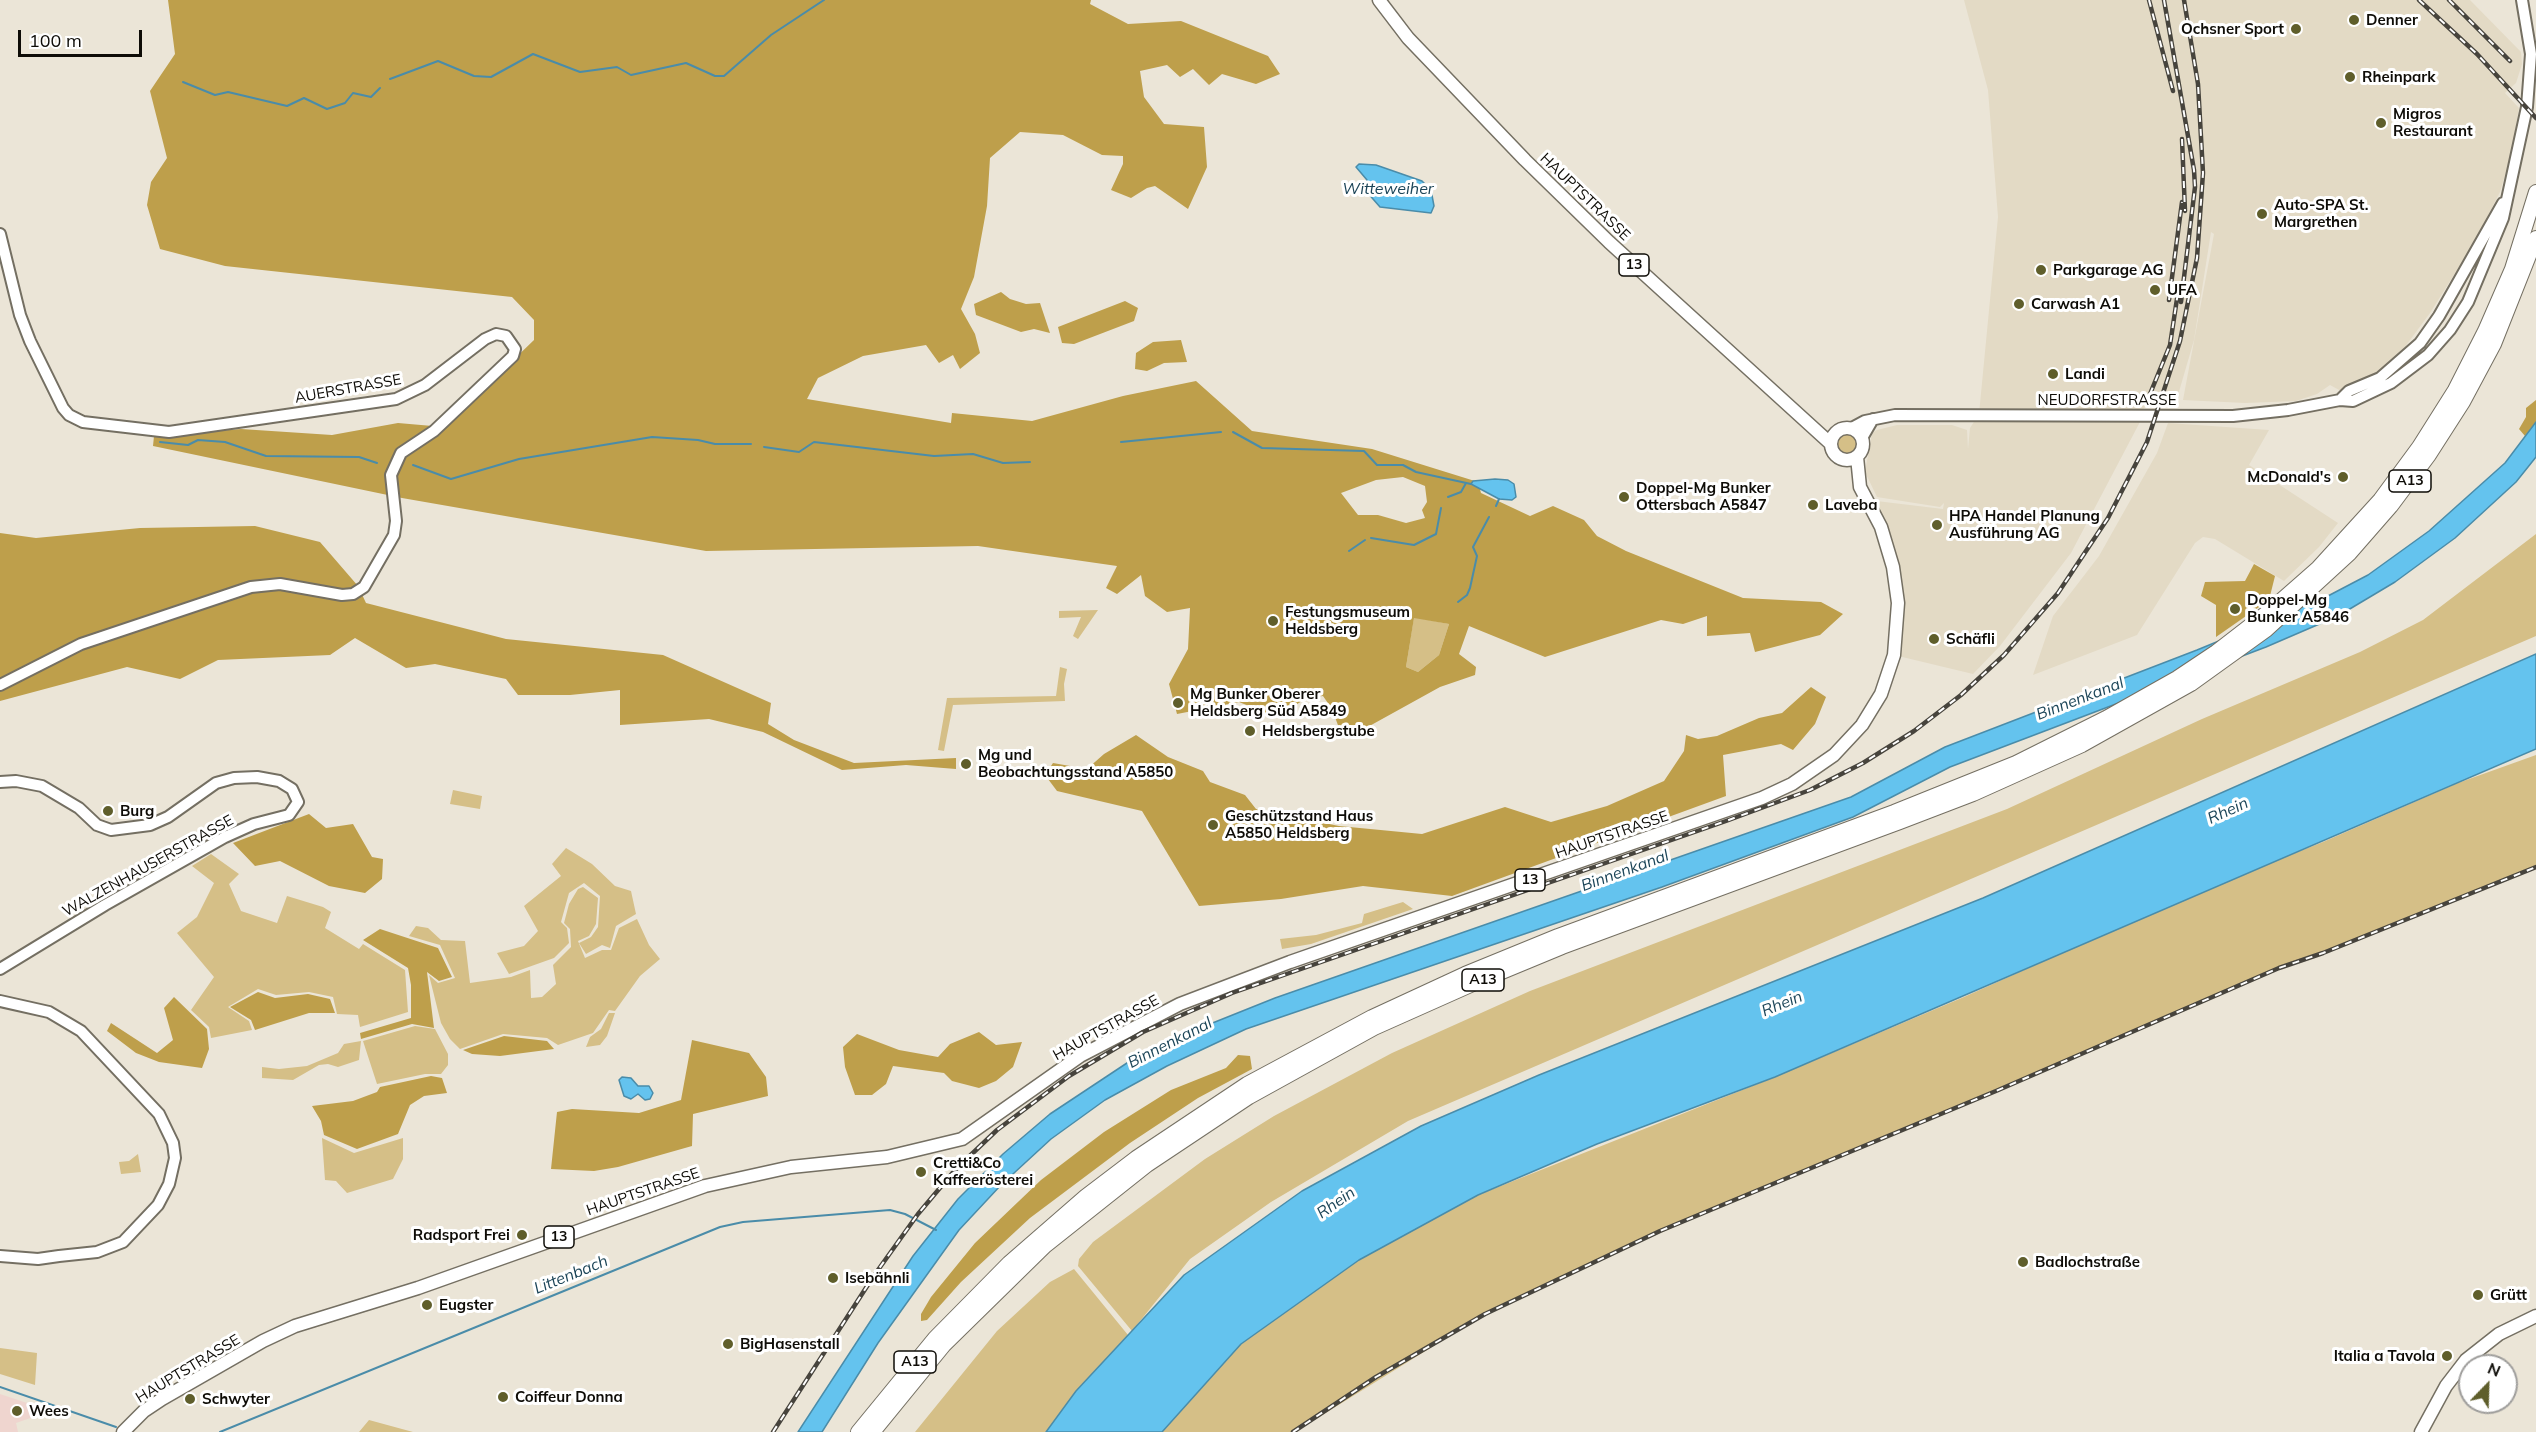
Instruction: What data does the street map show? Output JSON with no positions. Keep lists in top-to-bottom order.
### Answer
{
  "streets": {
    "highway": ["A13"],
    "main road": ["HAUPTSTRASSE", "13"],
    "street": ["AUERSTRASSE", "NEUDORFSTRASSE", "WALZENHAUSERSTRASSE"]
  },
  "crossings": [
    ["HAUPTSTRASSE", "NEUDORFSTRASSE"]
  ],
  "water": [
    "Witteweiher",
    "Binnenkanal",
    "Rhein",
    "Littenbach"
  ],
  "places": [
    "Denner",
    "Ochsner Sport",
    "Rheinpark",
    "Migros Restaurant",
    "Auto-SPA St. Margrethen",
    "Parkgarage AG",
    "UFA",
    "Carwash A1",
    "Landi",
    "McDonald's",
    "Doppel-Mg Bunker Ottersbach A5847",
    "Laveba",
    "HPA Handel Planung Ausführung AG",
    "Doppel-Mg Bunker A5846",
    "Festungsmuseum Heldsberg",
    "Schäfli",
    "Mg Bunker Oberer Heldsberg Süd A5849",
    "Heldsbergstube",
    "Mg und Beobachtungsstand A5850",
    "Burg",
    "Geschützstand Haus A5850 Heldsberg",
    "Cretti&Co Kaffeerösterei",
    "Radsport Frei",
    "Badlochstraße",
    "Isebähnli",
    "Grütt",
    "Eugster",
    "BigHasenstall",
    "Italia a Tavola",
    "Coiffeur Donna",
    "Schwyter",
    "Wees"
  ],
  "scale_bar": "100 m",
  "north": "top right"
}
